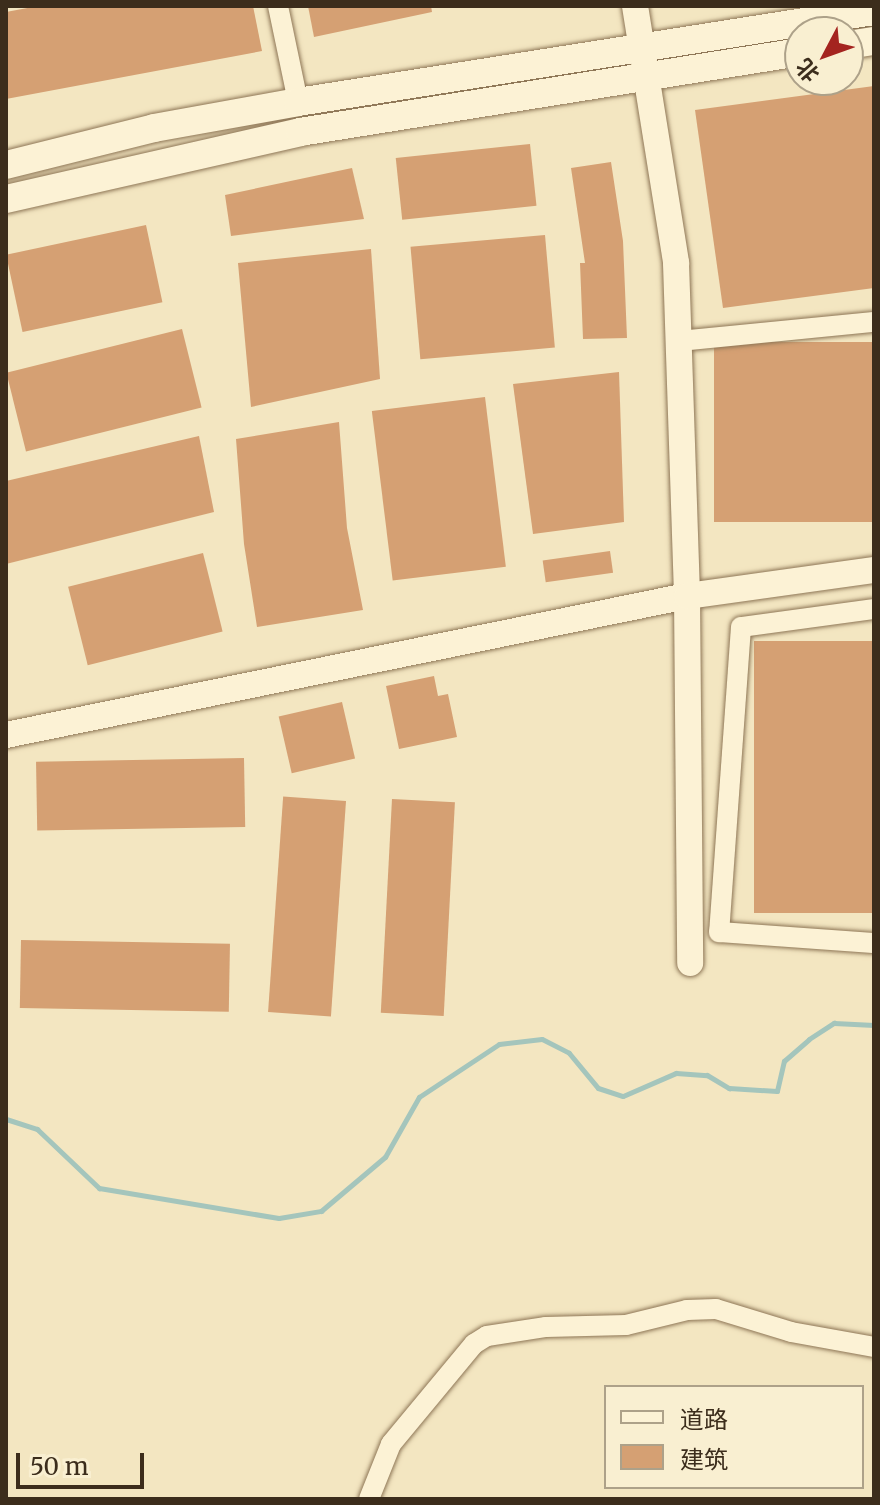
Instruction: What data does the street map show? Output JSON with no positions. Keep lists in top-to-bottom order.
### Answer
{
  "legend": ["道路", "建筑"],
  "scale_bar": "50 m",
  "north": "bottom left"
}
